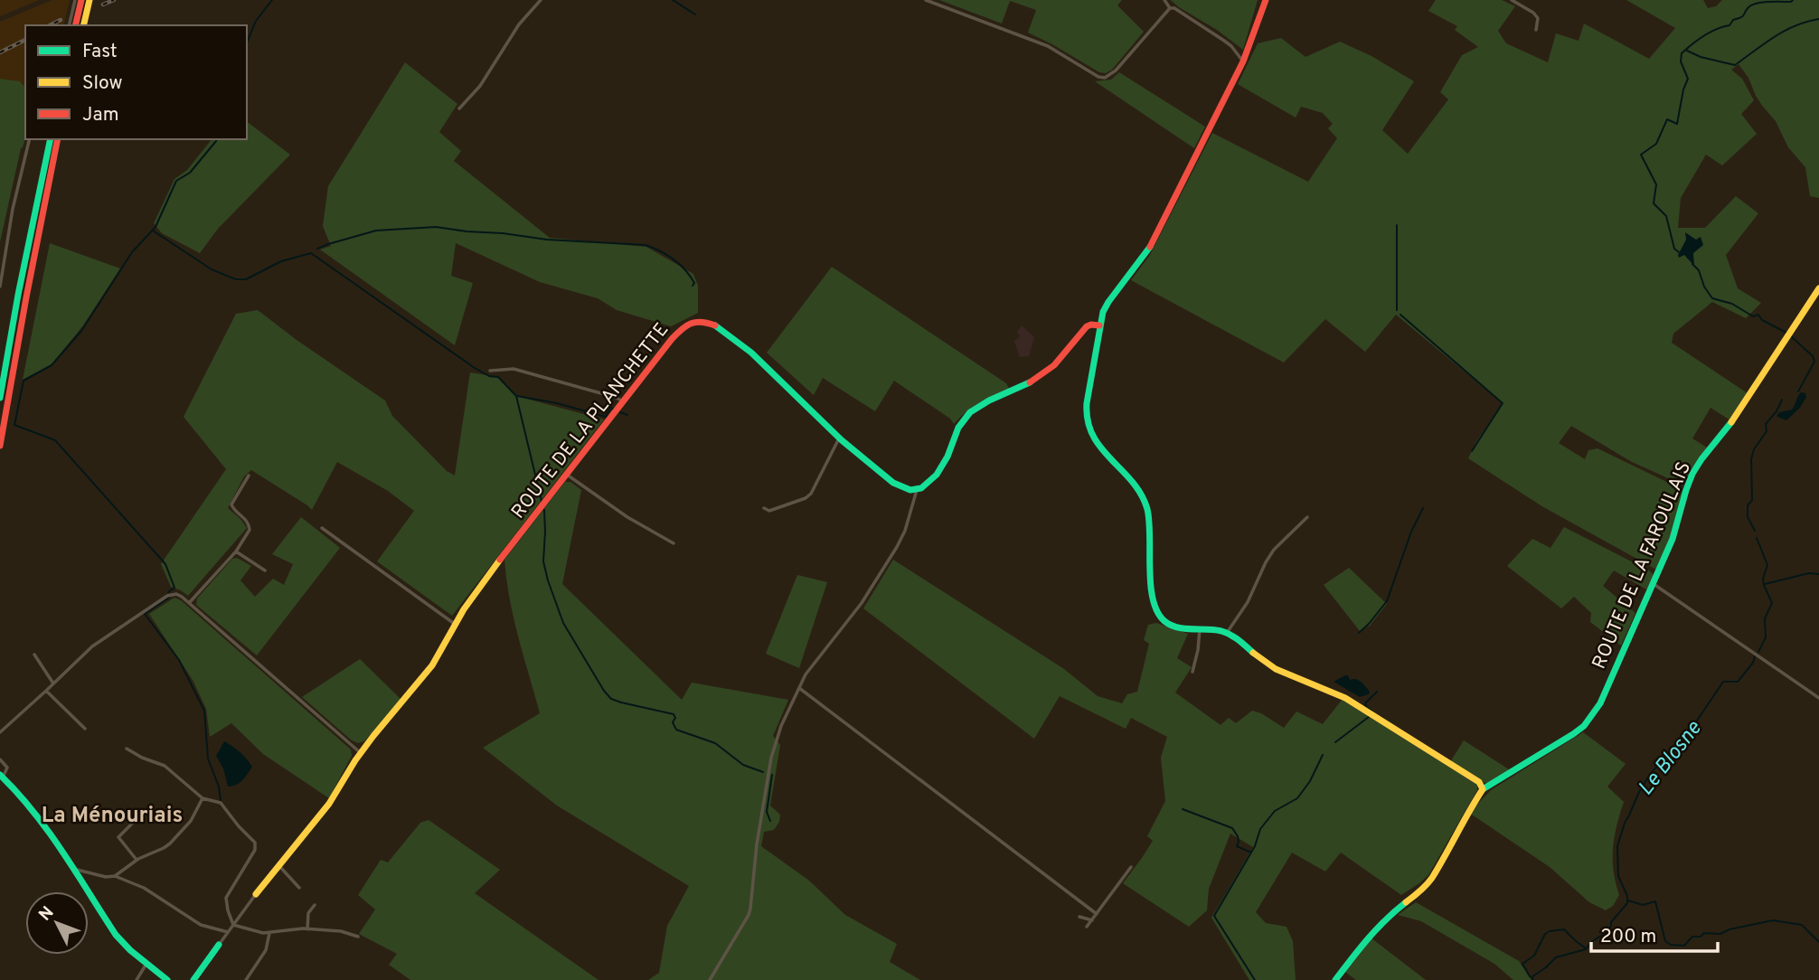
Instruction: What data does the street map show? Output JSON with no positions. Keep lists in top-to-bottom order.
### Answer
{
  "streets": {
    "main road": ["ROUTE DE LA PLANCHETTE", "ROUTE DE LA FAROULAIS"]
  },
  "districts": ["La Ménouriais"],
  "water": ["Le Blosne"],
  "legend": ["Fast", "Slow", "Jam"],
  "scale_bar": "200 m",
  "north": "top left"
}
